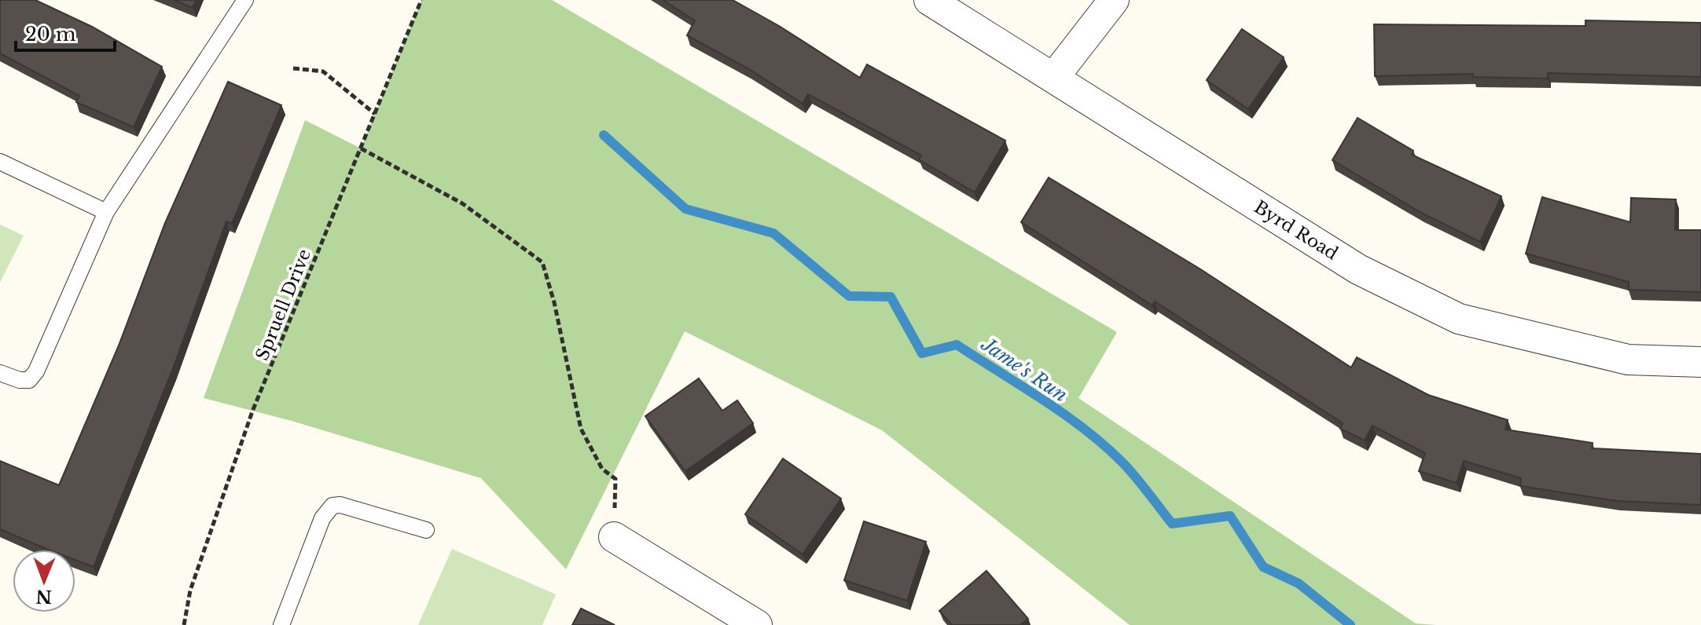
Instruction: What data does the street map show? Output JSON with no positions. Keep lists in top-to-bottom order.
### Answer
{
  "streets": {
    "street": ["Byrd Road"],
    "path": ["Spruell Drive"]
  },
  "water": ["Jame's Run"],
  "scale_bar": "20 m",
  "north": "bottom"
}
